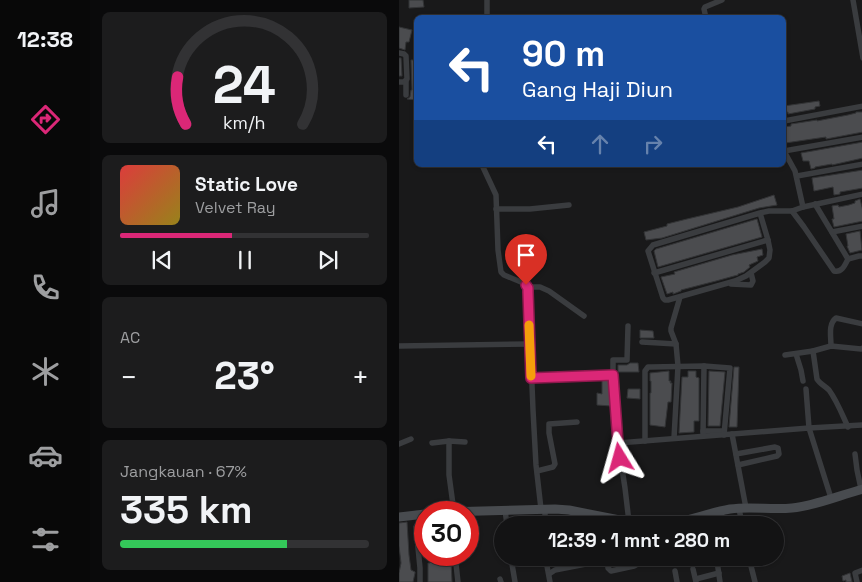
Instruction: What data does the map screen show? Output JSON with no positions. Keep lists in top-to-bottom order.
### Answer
{
  "page": {
    "tabs": "12:38",
    "turn": ["90 m", "Gang Haji Diun"],
    "song": ["Static Love", "Velvet Ray"],
    "tile": [
      "AC",
      ["Jangkauan · 67%", "335 km"]
    ],
    "heat": ["−", "23°", "+"],
    "limit": "30",
    "trip": "12:39 · 1 mnt · 280 m",
    "gauge": ["24", "km/h"]
  }
}
